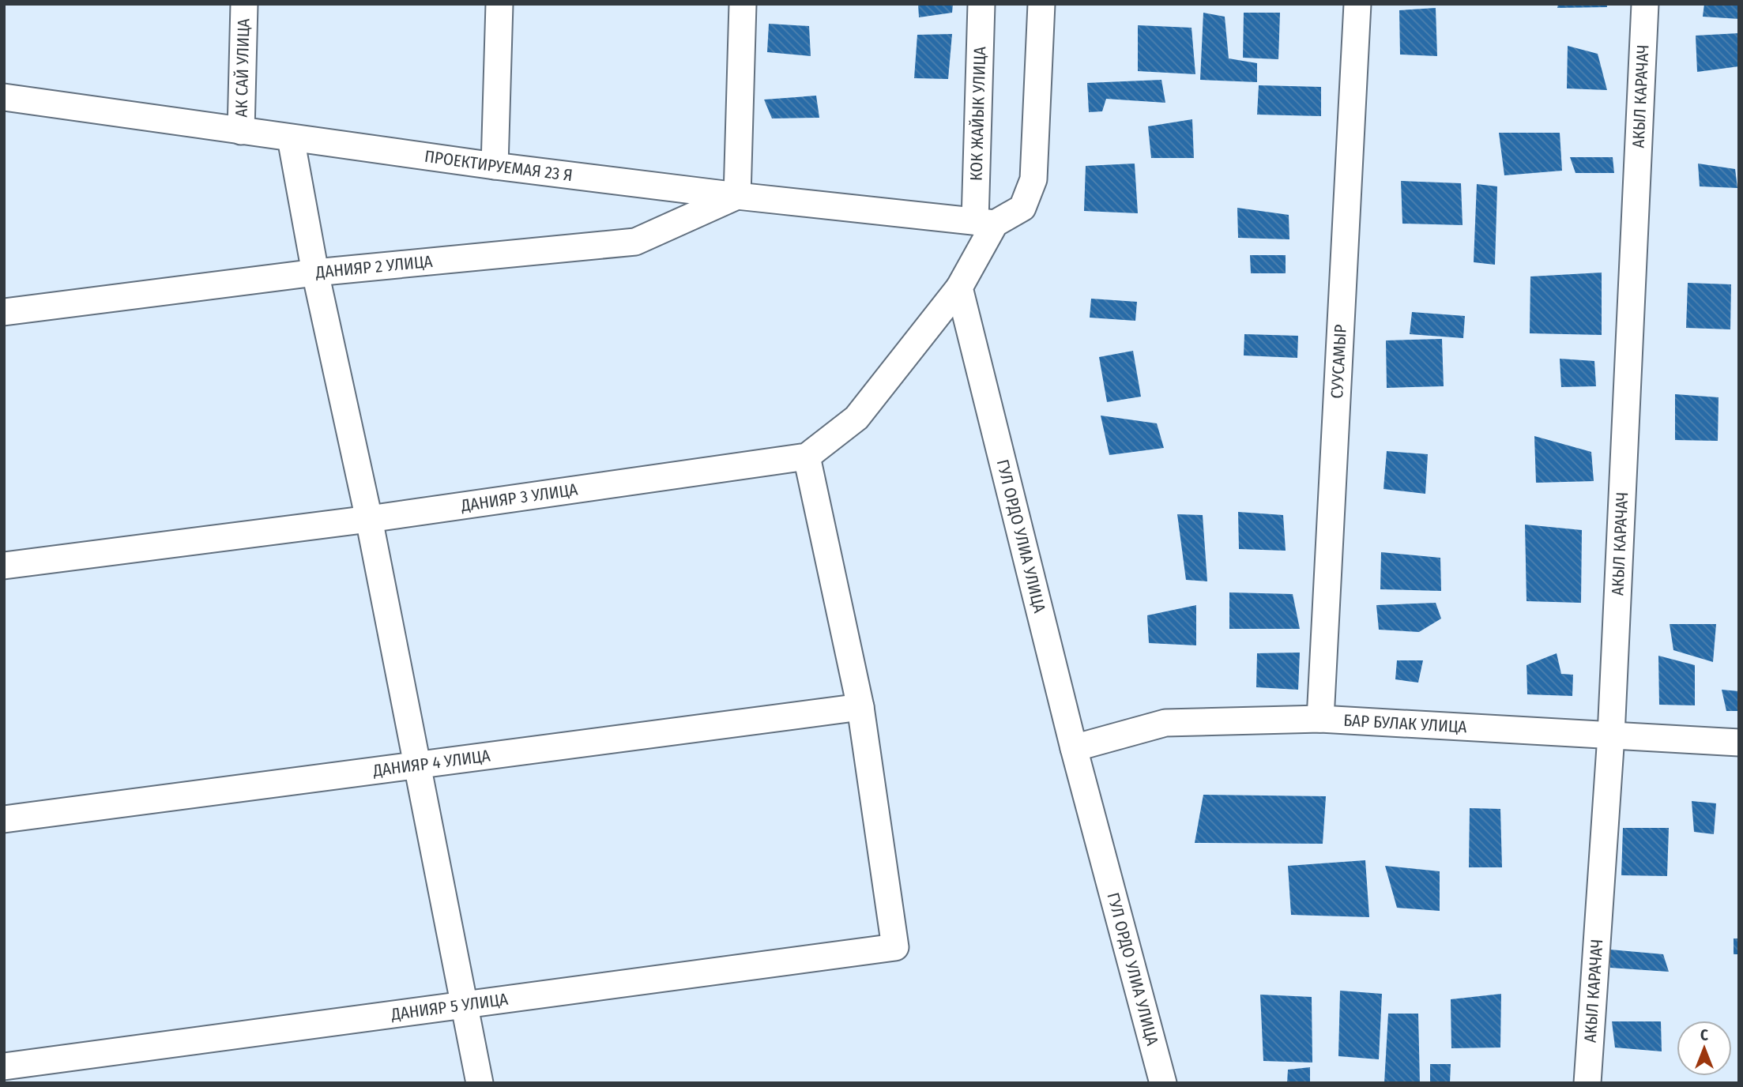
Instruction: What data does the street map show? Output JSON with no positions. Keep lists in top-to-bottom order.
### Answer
{
  "streets": {
    "street": [
      "АК САЙ УЛИЦА",
      "АКЫЛ КАРАЧАЧ",
      "КОК ЖАЙЫК УЛИЦА",
      "ПРОЕКТИРУЕМАЯ 23 Я",
      "ДАНИЯР 2 УЛИЦА",
      "СУУСАМЫР",
      "ДАНИЯР 3 УЛИЦА",
      "ГУЛ ОРДО УЛИА УЛИЦА",
      "БАР БУЛАК УЛИЦА",
      "ДАНИЯР 4 УЛИЦА",
      "ДАНИЯР 5 УЛИЦА"
    ]
  },
  "crossings": [
    ["АК САЙ УЛИЦА", "ПРОЕКТИРУЕМАЯ 23 Я"],
    ["АКЫЛ КАРАЧАЧ", "БАР БУЛАК УЛИЦА"],
    ["КОК ЖАЙЫК УЛИЦА", "ПРОЕКТИРУЕМАЯ 23 Я"],
    ["ПРОЕКТИРУЕМАЯ 23 Я", "ДАНИЯР 2 УЛИЦА"],
    ["СУУСАМЫР", "БАР БУЛАК УЛИЦА"],
    ["ДАНИЯР 3 УЛИЦА", "ГУЛ ОРДО УЛИА УЛИЦА"],
    ["ГУЛ ОРДО УЛИА УЛИЦА", "БАР БУЛАК УЛИЦА"],
    ["ДАНИЯР 4 УЛИЦА", "ДАНИЯР 5 УЛИЦА"]
  ],
  "north": "top"
}
